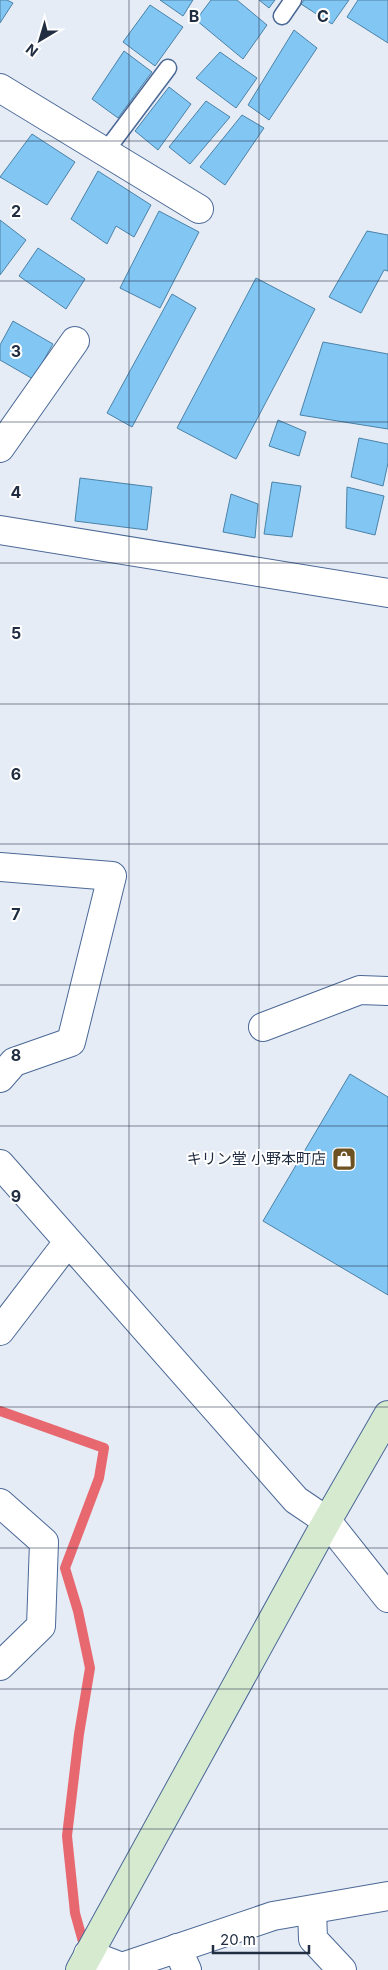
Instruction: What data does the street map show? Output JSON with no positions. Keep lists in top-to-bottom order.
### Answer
{
  "places": {
    "shop": ["キリン堂 小野本町店"]
  },
  "scale_bar": "20 m",
  "north": "bottom left",
  "grid": {
    "columns": ["B", "C"],
    "rows": [
      "2",
      "3",
      "4",
      "5",
      "6",
      "7",
      "8",
      "9"
    ]
  }
}
